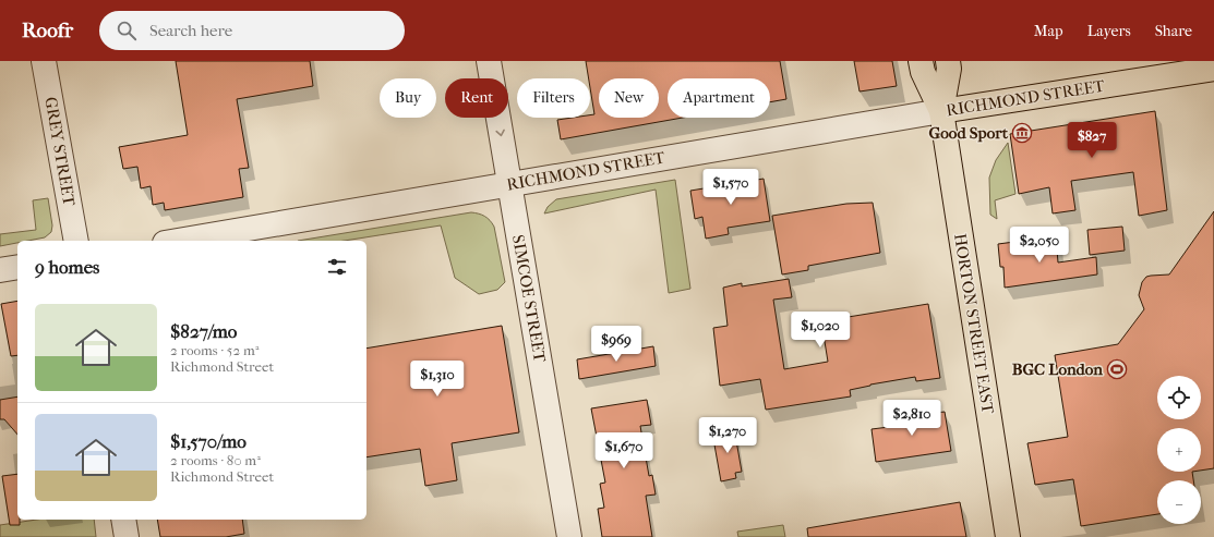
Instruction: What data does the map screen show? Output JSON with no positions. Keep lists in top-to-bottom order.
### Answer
{
  "streets": {
    "main road": ["RICHMOND STREET", "HORTON STREET EAST"],
    "street": ["GREY STREET", "SIMCOE STREET"]
  },
  "crossings": [
    ["RICHMOND STREET", "SIMCOE STREET"],
    ["RICHMOND STREET", "HORTON STREET EAST"]
  ],
  "places": {
    "museum": ["Good Sport"],
    "sports": ["BGC London"]
  },
  "page": {
    "header": "Roofr",
    "search": "Search here",
    "nav": ["Map", "Layers", "Share"],
    "chip": [
      "Buy",
      "Rent",
      "Filters",
      "New",
      "Apartment"
    ],
    "price": [
      "$827",
      "$1,570",
      "$2,050",
      "$1,020",
      "$969",
      "$1,310",
      "$2,810",
      "$1,270",
      "$1,670"
    ],
    "heading": "9 homes",
    "list": [
      {
        "name": "$827/mo",
        "note": "2 rooms · 52 m² · Richmond Street"
      },
      {
        "name": "$1,570/mo",
        "note": "2 rooms · 80 m² · Richmond Street"
      }
    ],
    "map_buttons": ["+", "−"]
  }
}
